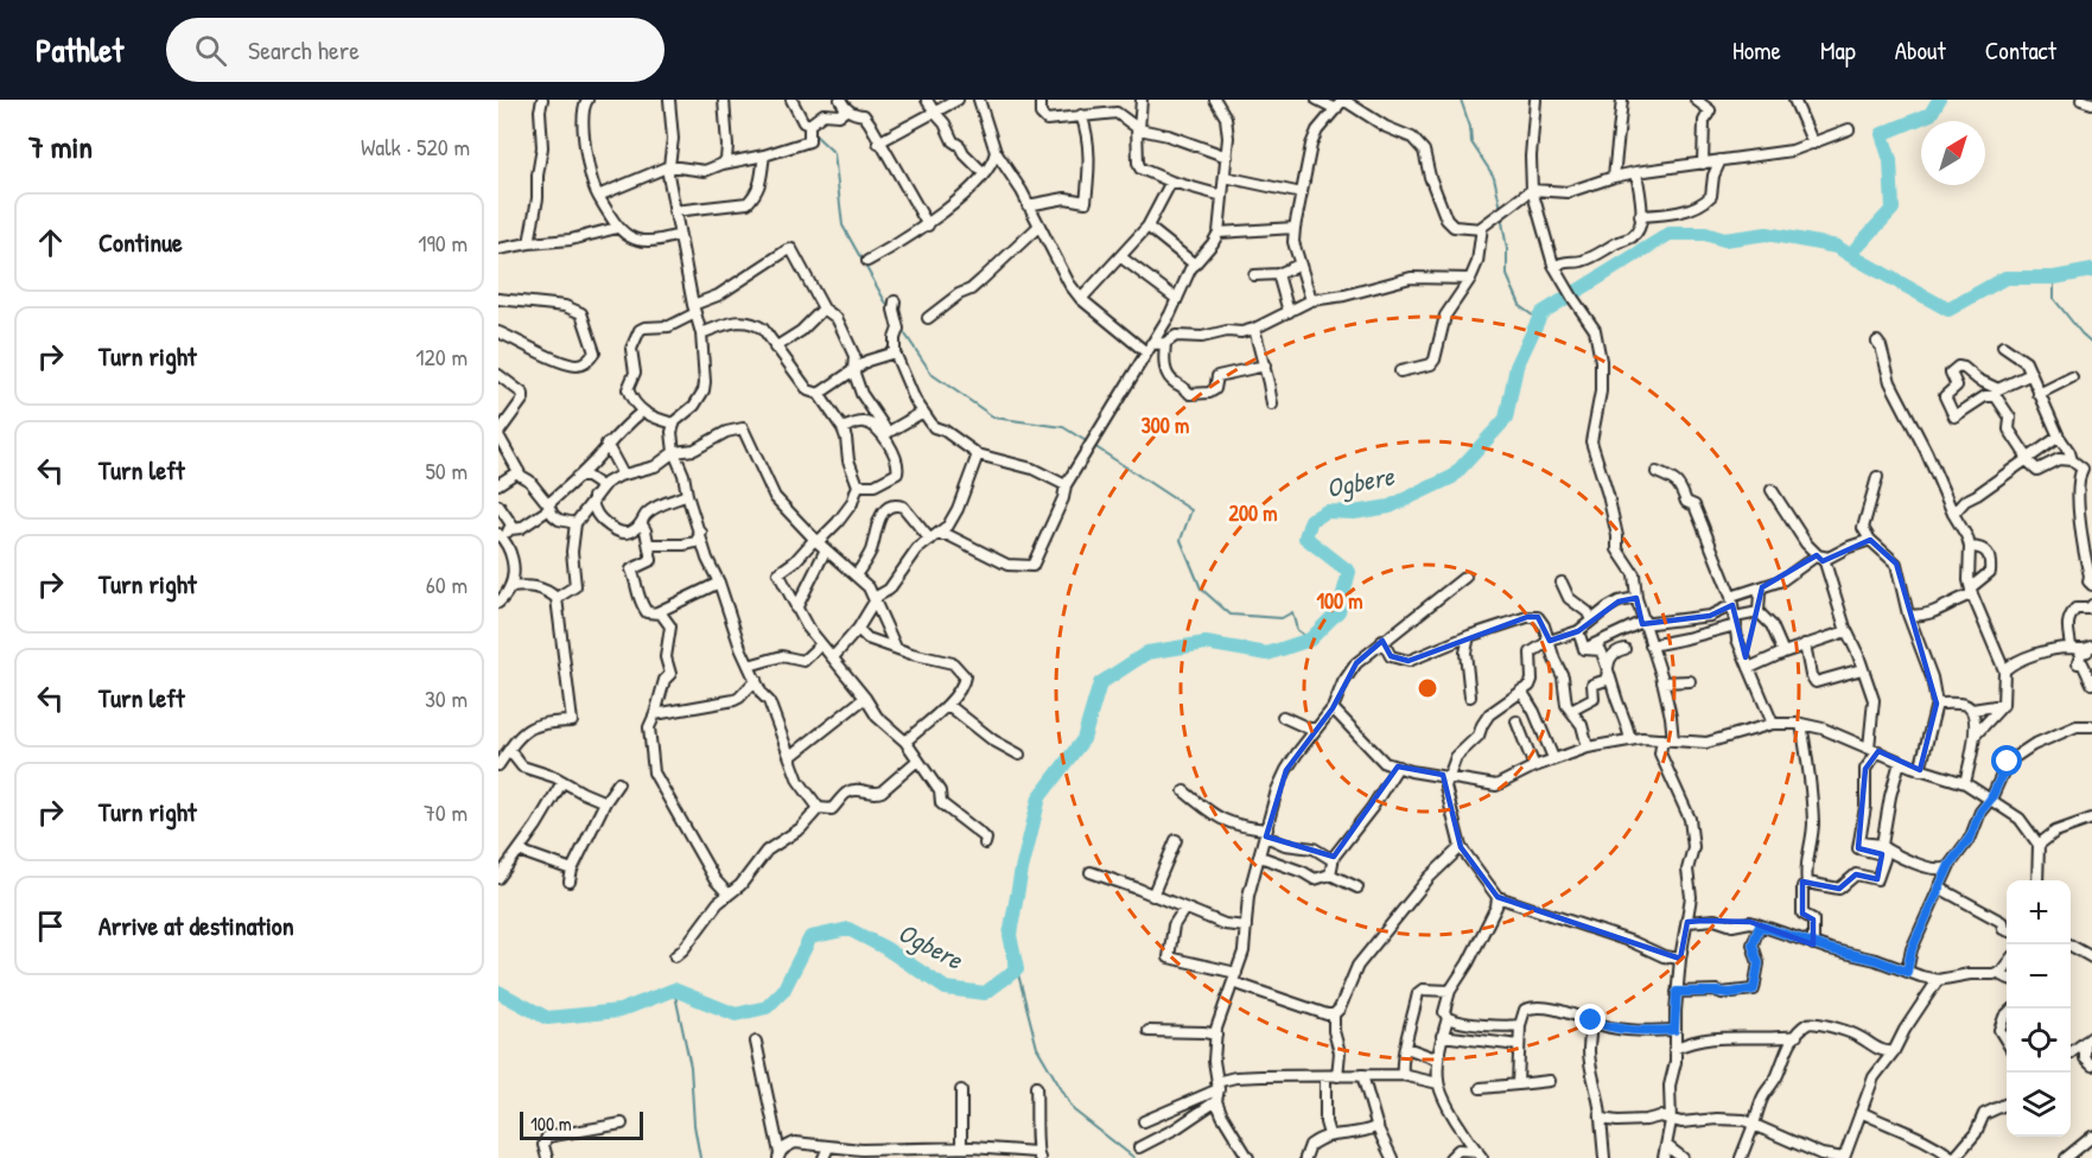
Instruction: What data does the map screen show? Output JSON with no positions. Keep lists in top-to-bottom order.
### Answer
{
  "water": ["Ogbere"],
  "scale_bar": "100 m",
  "north": "top right",
  "page": {
    "header": "Pathlet",
    "search": "Search here",
    "nav": [
      "Home",
      "Map",
      "About",
      "Contact"
    ],
    "heading": ["7 min", "Walk · 520 m"],
    "list": [
      ["Continue", "190 m"],
      ["Turn right", "120 m"],
      ["Turn left", "50 m"],
      ["Turn right", "60 m"],
      ["Turn left", "30 m"],
      ["Turn right", "70 m"],
      "Arrive at destination"
    ],
    "map_buttons": ["+", "−"],
    "scale": "100 m"
  },
  "rings": ["300 m", "200 m", "100 m"]
}
